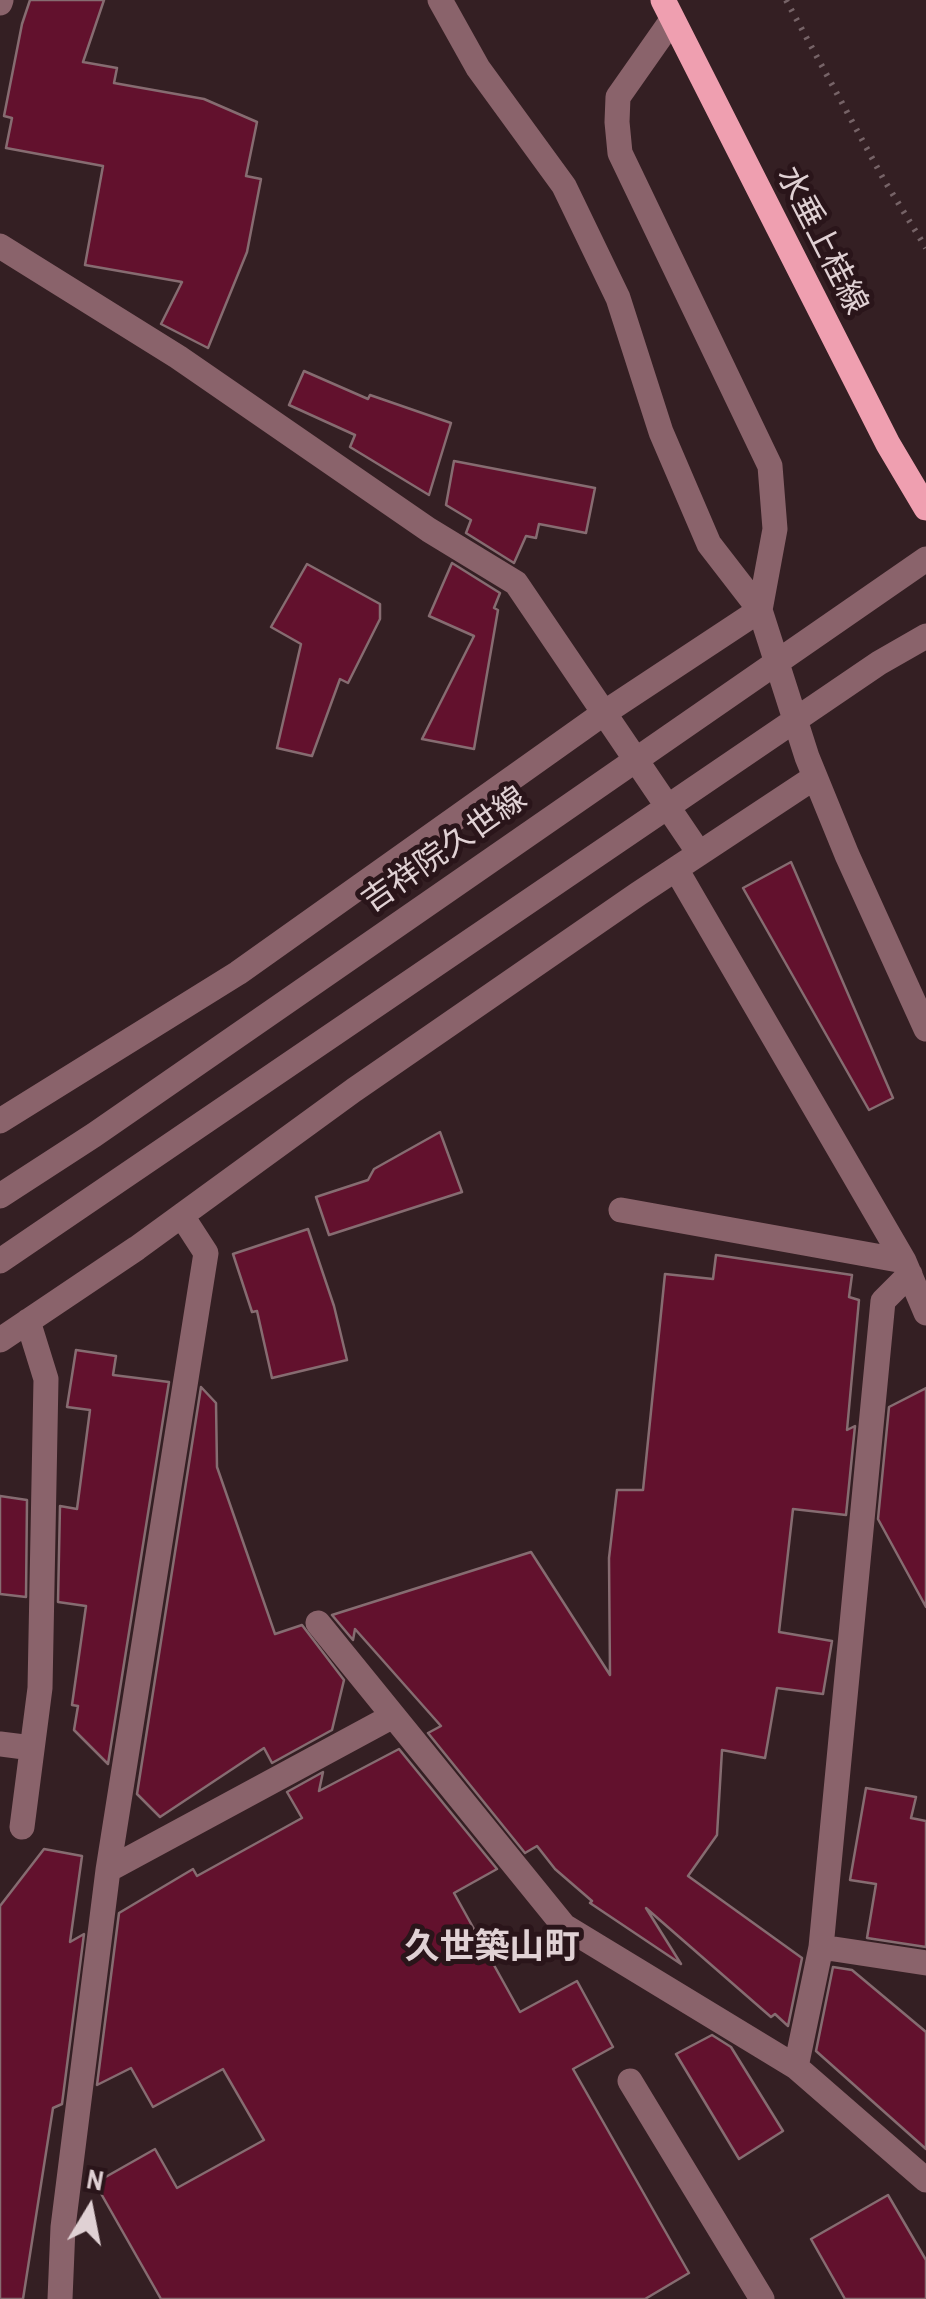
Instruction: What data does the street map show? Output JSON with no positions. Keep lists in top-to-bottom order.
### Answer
{
  "streets": {
    "main road": ["水垂上桂線"],
    "street": ["吉祥院久世線"]
  },
  "districts": ["久世築山町"],
  "north": "top"
}
